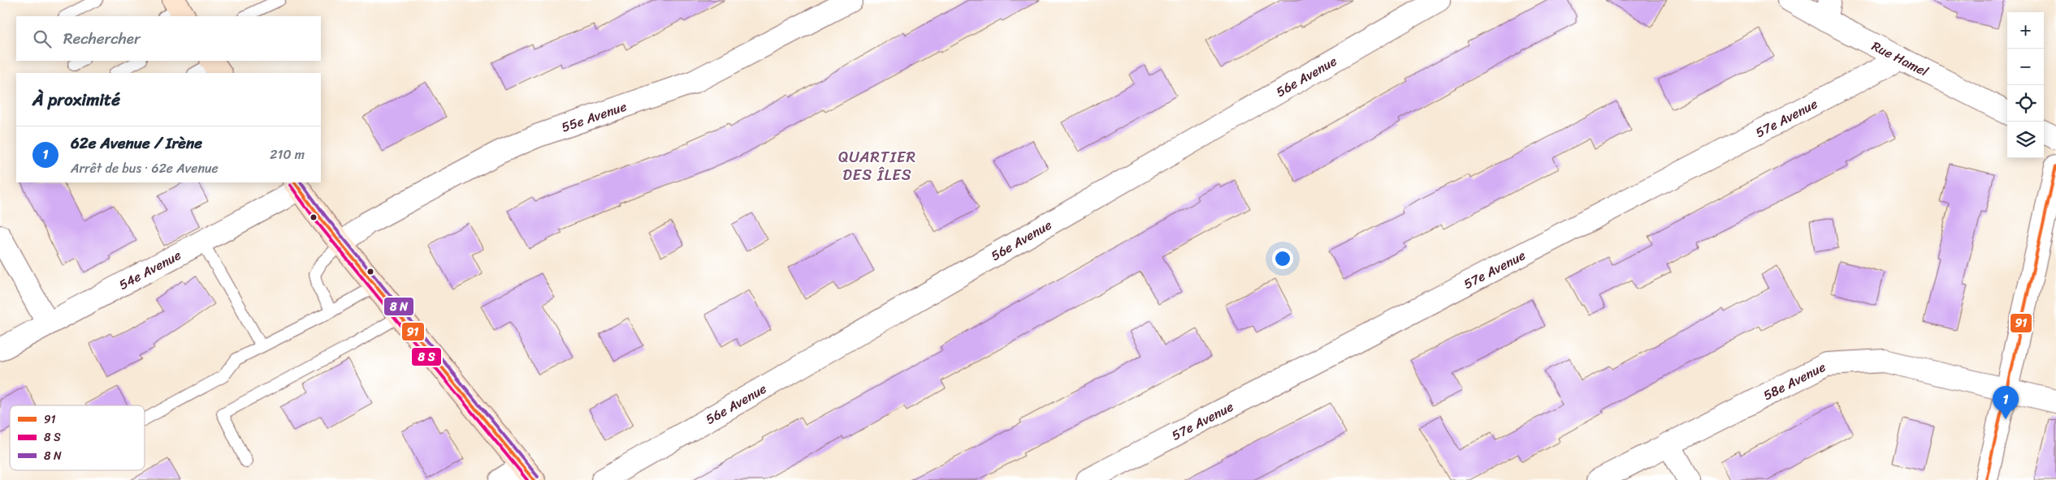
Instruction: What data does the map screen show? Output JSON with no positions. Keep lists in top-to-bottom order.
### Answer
{
  "streets": {
    "street": [
      "Rue Hamel",
      "56e Avenue",
      "55e Avenue",
      "57e Avenue",
      "54e Avenue",
      "58e Avenue"
    ]
  },
  "crossings": [
    ["Rue Hamel", "57e Avenue"]
  ],
  "districts": ["QUARTIER DES ÎLES"],
  "lines": ["transit line 91"],
  "legend": ["91", "8 S", "8 N"],
  "page": {
    "map_buttons": ["+", "−"],
    "search": "Rechercher",
    "heading": "À proximité",
    "list": [
      {
        "mark": "1",
        "name": "62e Avenue / Irène",
        "note": "Arrêt de bus · 62e Avenue",
        "value": "210 m"
      }
    ],
    "pins": "1"
  }
}
